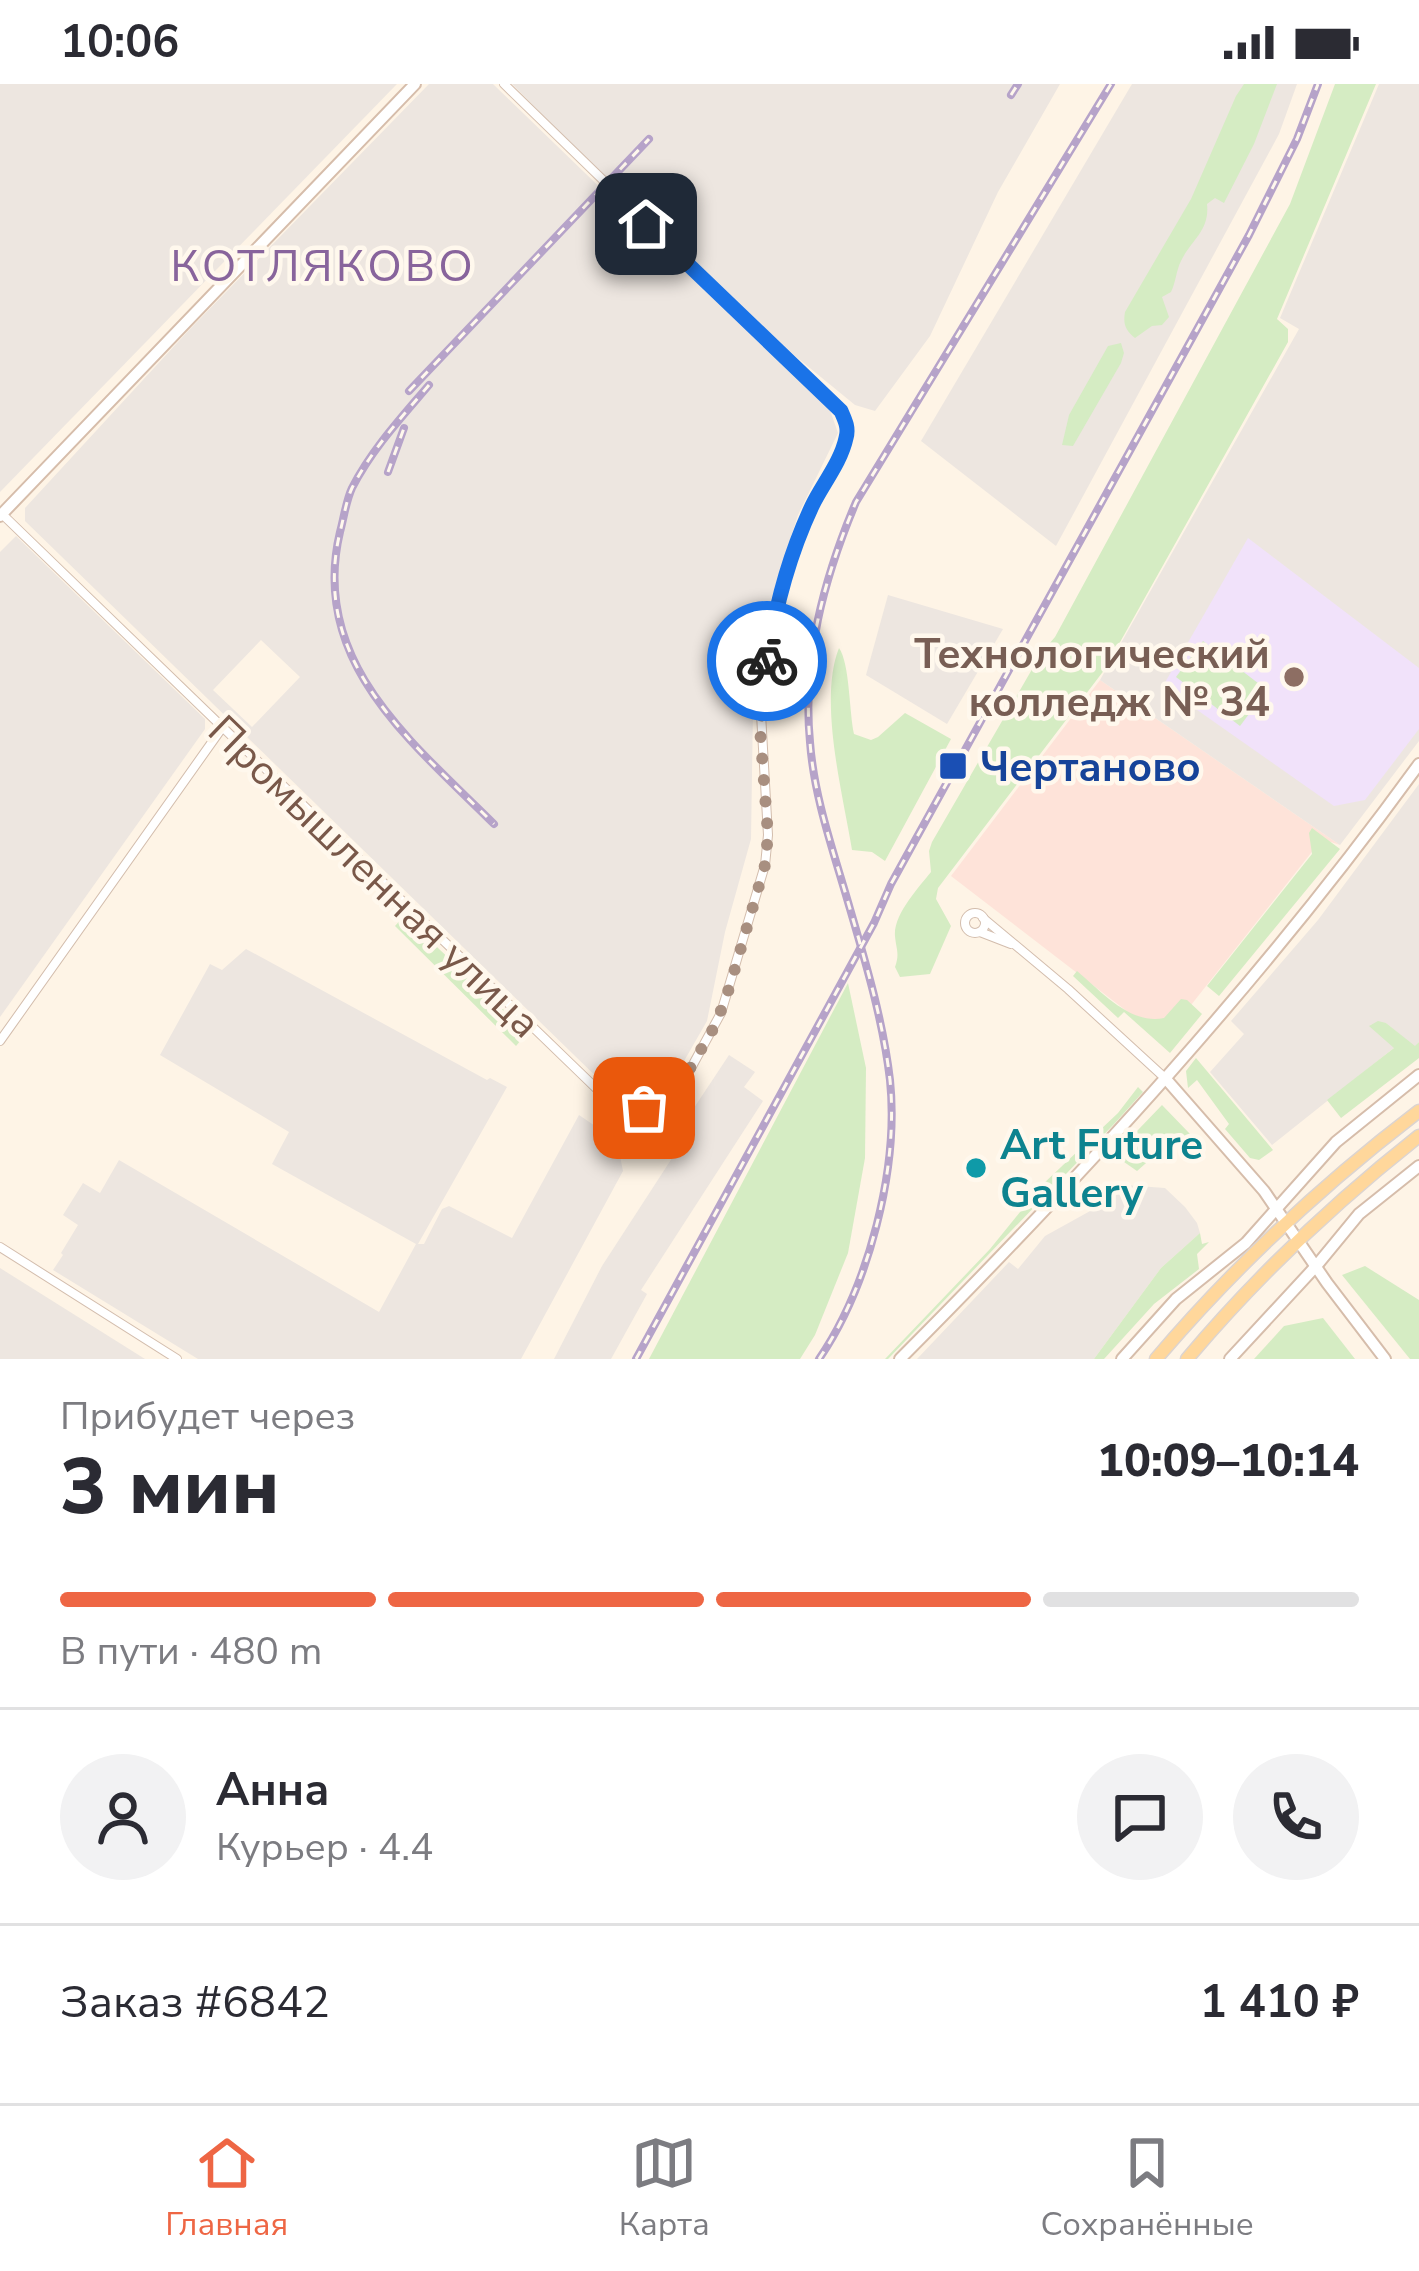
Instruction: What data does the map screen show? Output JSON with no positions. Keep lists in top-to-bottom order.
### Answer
{
  "streets": {
    "street": ["Промышленная улица"]
  },
  "districts": ["КОТЛЯКОВО"],
  "places": {
    "other": ["Технологический колледж № 34", "Art Future Gallery"],
    "transit": ["Чертаново"]
  },
  "page": {
    "status": "10:06",
    "heading": ["3 мин", "Прибудет через", "10:09–10:14"],
    "panel": [
      "Анна",
      "Курьер · 4.4",
      "Заказ #6842",
      "1 410 ₽"
    ],
    "bar": "В пути · 480 m",
    "tabs": ["Главная", "Карта", "Сохранённые"]
  }
}
